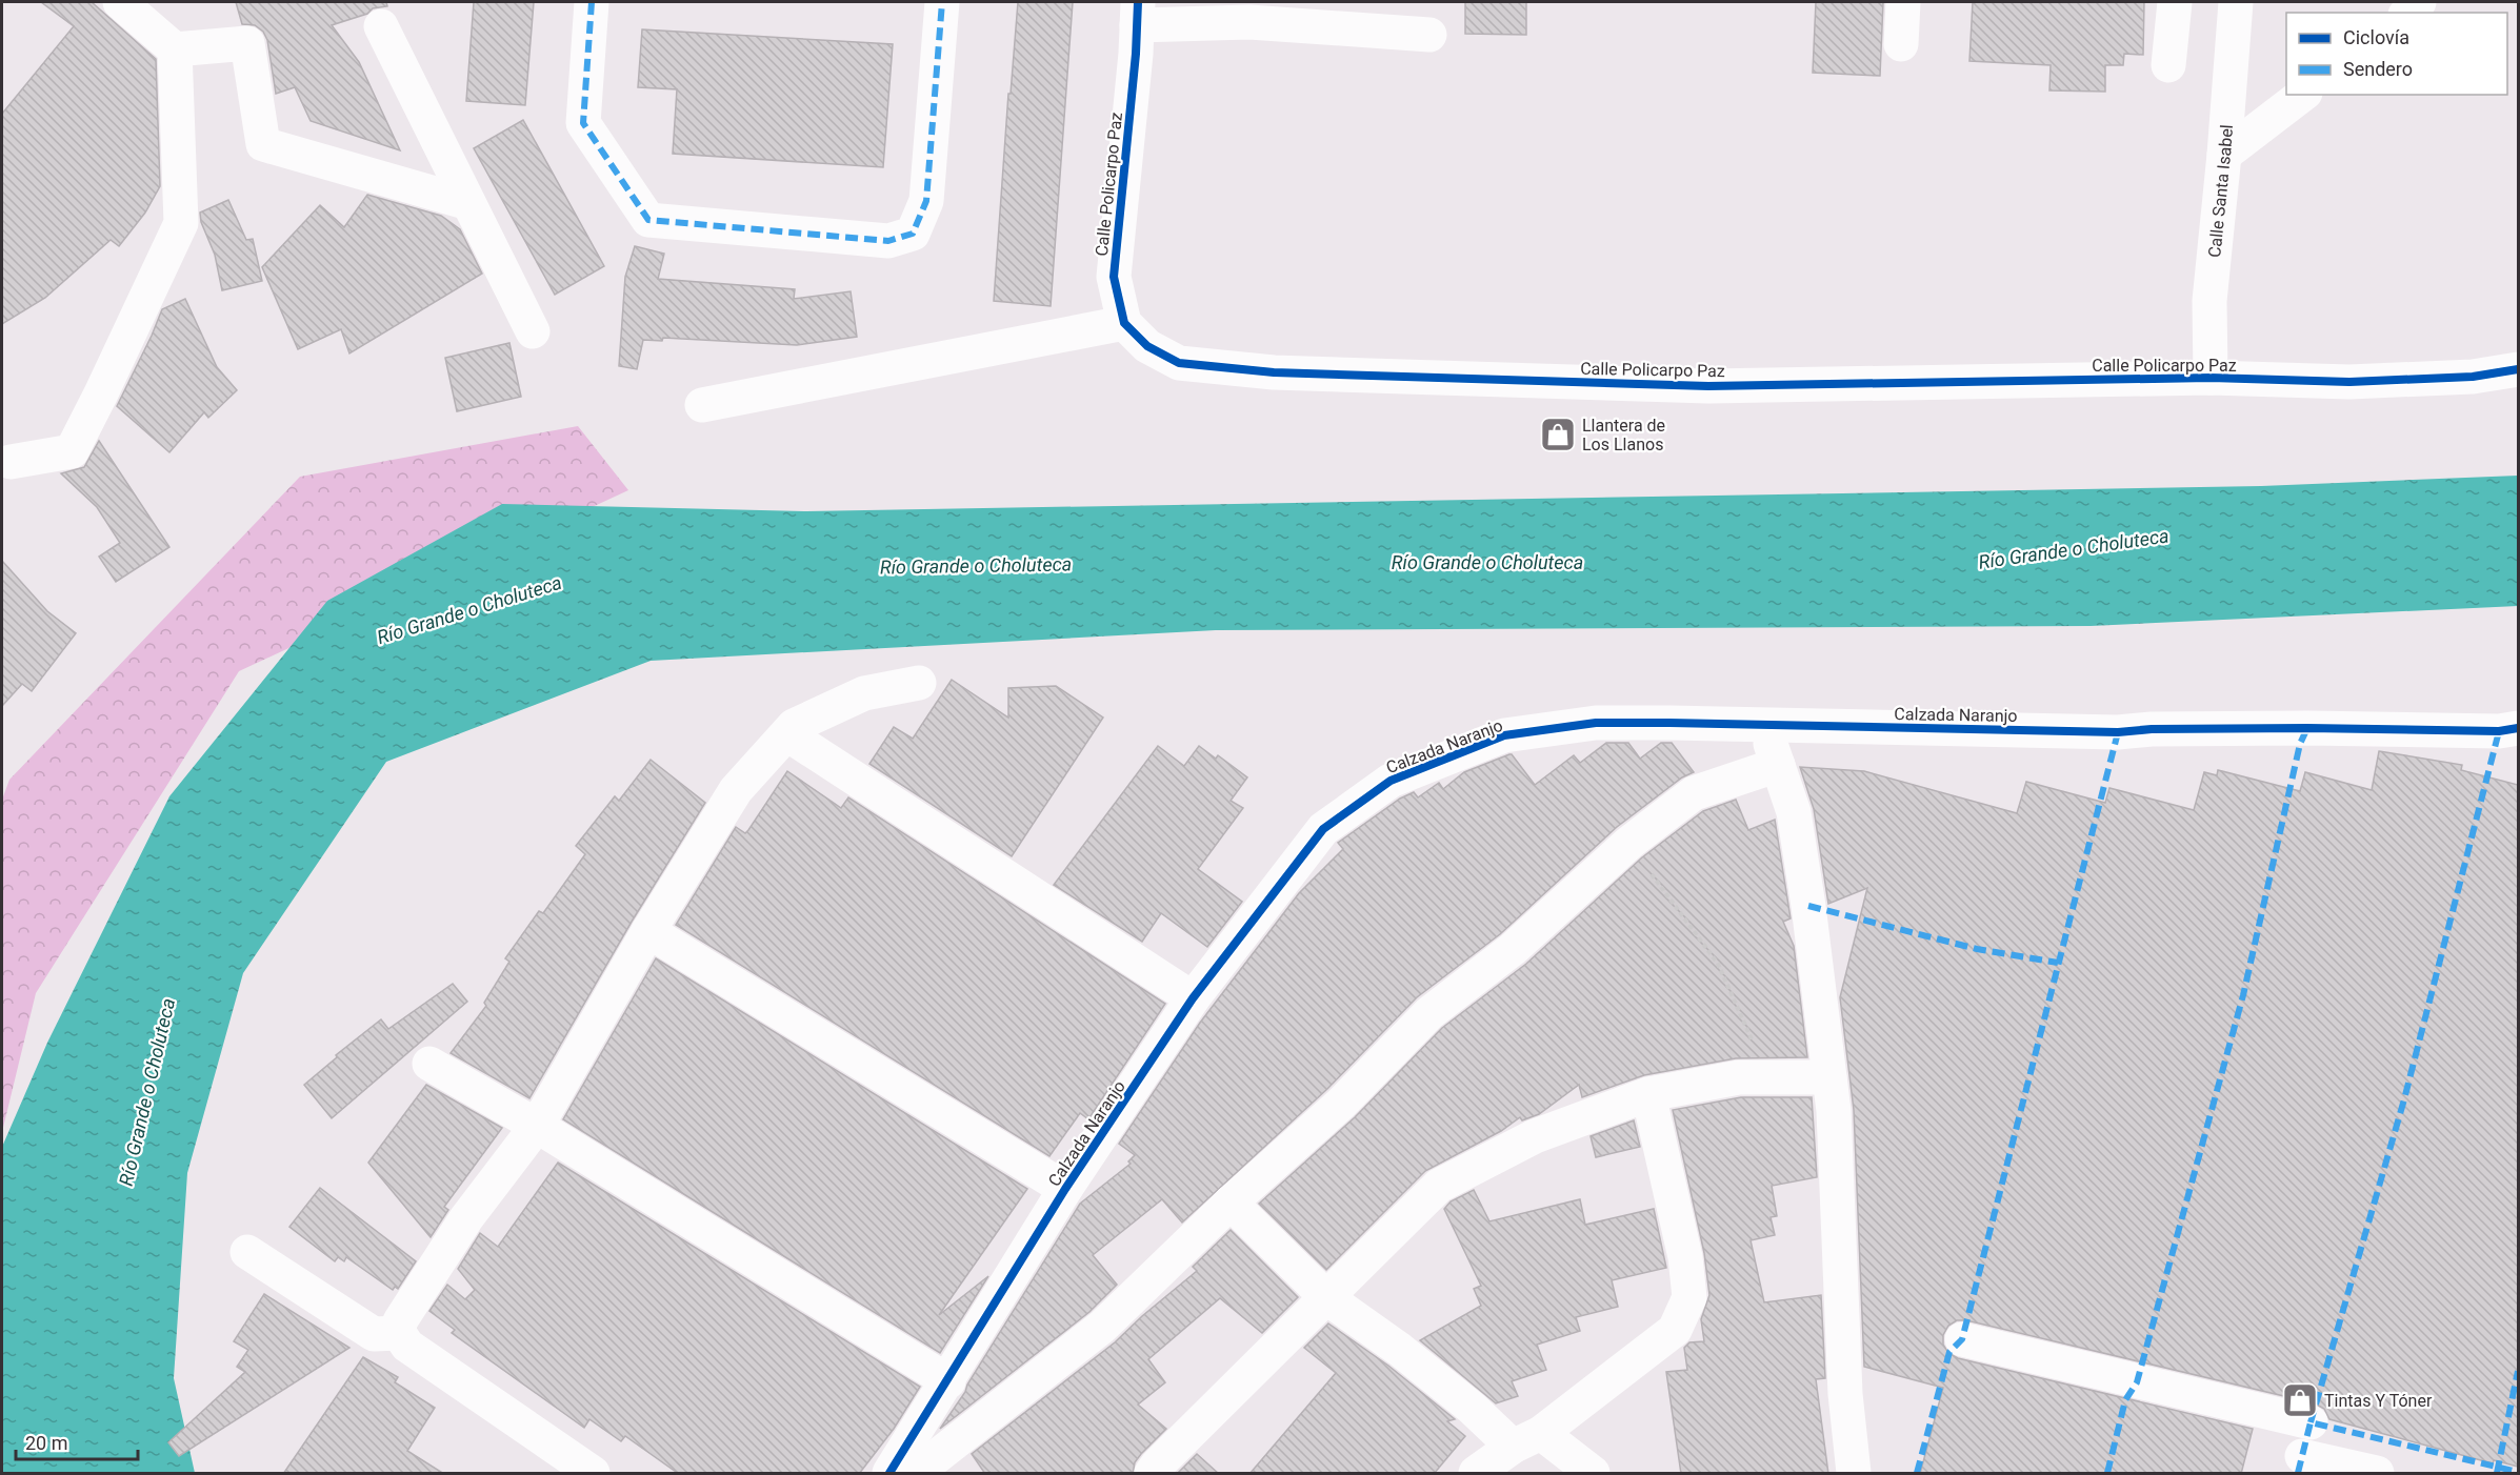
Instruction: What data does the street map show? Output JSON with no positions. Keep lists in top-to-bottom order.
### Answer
{
  "streets": {
    "street": ["Calle Policarpo Paz", "Calle Santa Isabel", "Calzada Naranjo"]
  },
  "crossings": [
    ["Calle Policarpo Paz", "Calle Santa Isabel"]
  ],
  "water": ["Río Grande o Choluteca"],
  "places": {
    "shop": ["Llantera de Los Llanos", "Tintas Y Tóner"]
  },
  "legend": ["Ciclovía", "Sendero"],
  "scale_bar": "20 m"
}
